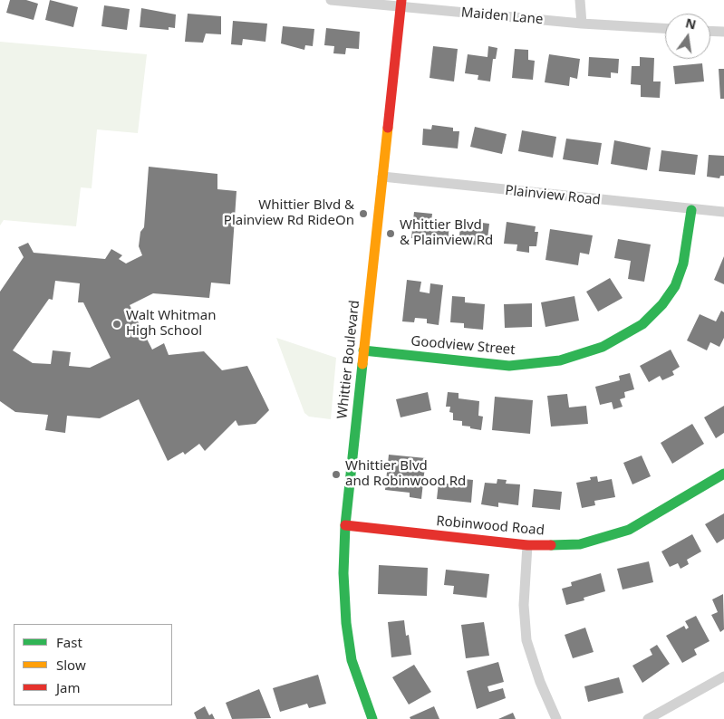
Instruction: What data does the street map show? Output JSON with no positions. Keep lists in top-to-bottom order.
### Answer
{
  "streets": {
    "street": [
      "Maiden Lane",
      "Plainview Road",
      "Goodview Street",
      "Whittier Boulevard",
      "Robinwood Road"
    ]
  },
  "crossings": [
    ["Maiden Lane", "Whittier Boulevard"],
    ["Plainview Road", "Goodview Street"],
    ["Plainview Road", "Whittier Boulevard"],
    ["Goodview Street", "Whittier Boulevard"],
    ["Whittier Boulevard", "Robinwood Road"]
  ],
  "places": [
    "Whittier Blvd & Plainview Rd RideOn",
    "Whittier Blvd & Plainview Rd",
    "Walt Whitman High School",
    "Whittier Blvd and Robinwood Rd"
  ],
  "legend": ["Fast", "Slow", "Jam"],
  "north": "top"
}
